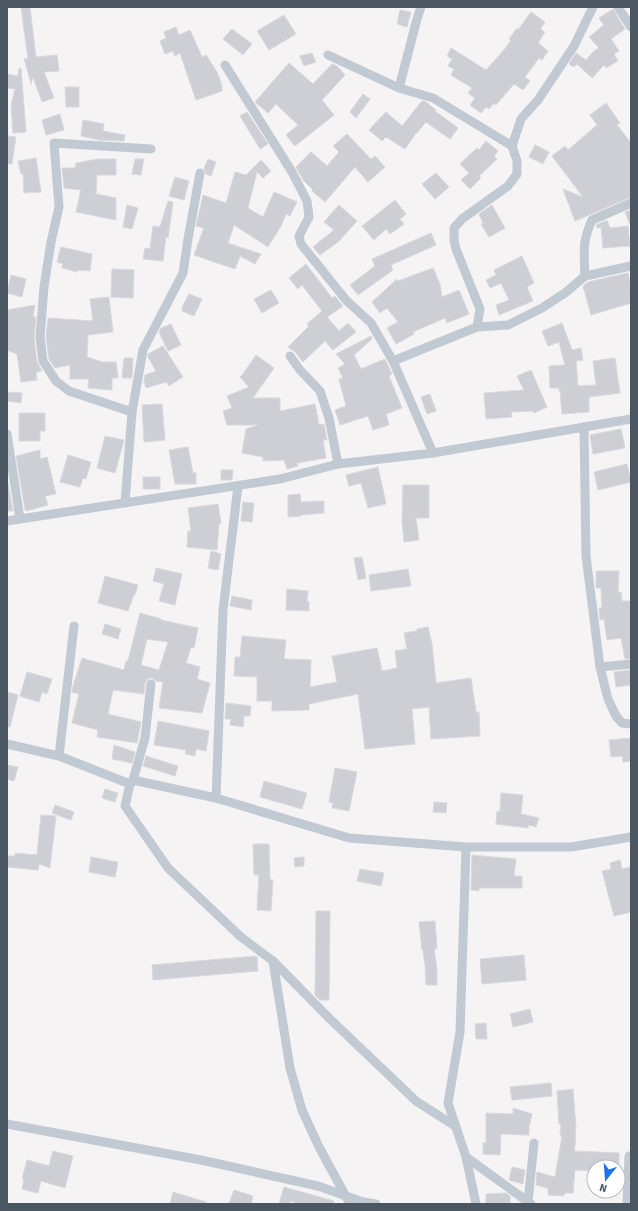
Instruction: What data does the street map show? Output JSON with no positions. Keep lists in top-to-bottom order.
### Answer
{
  "north": "bottom"
}
